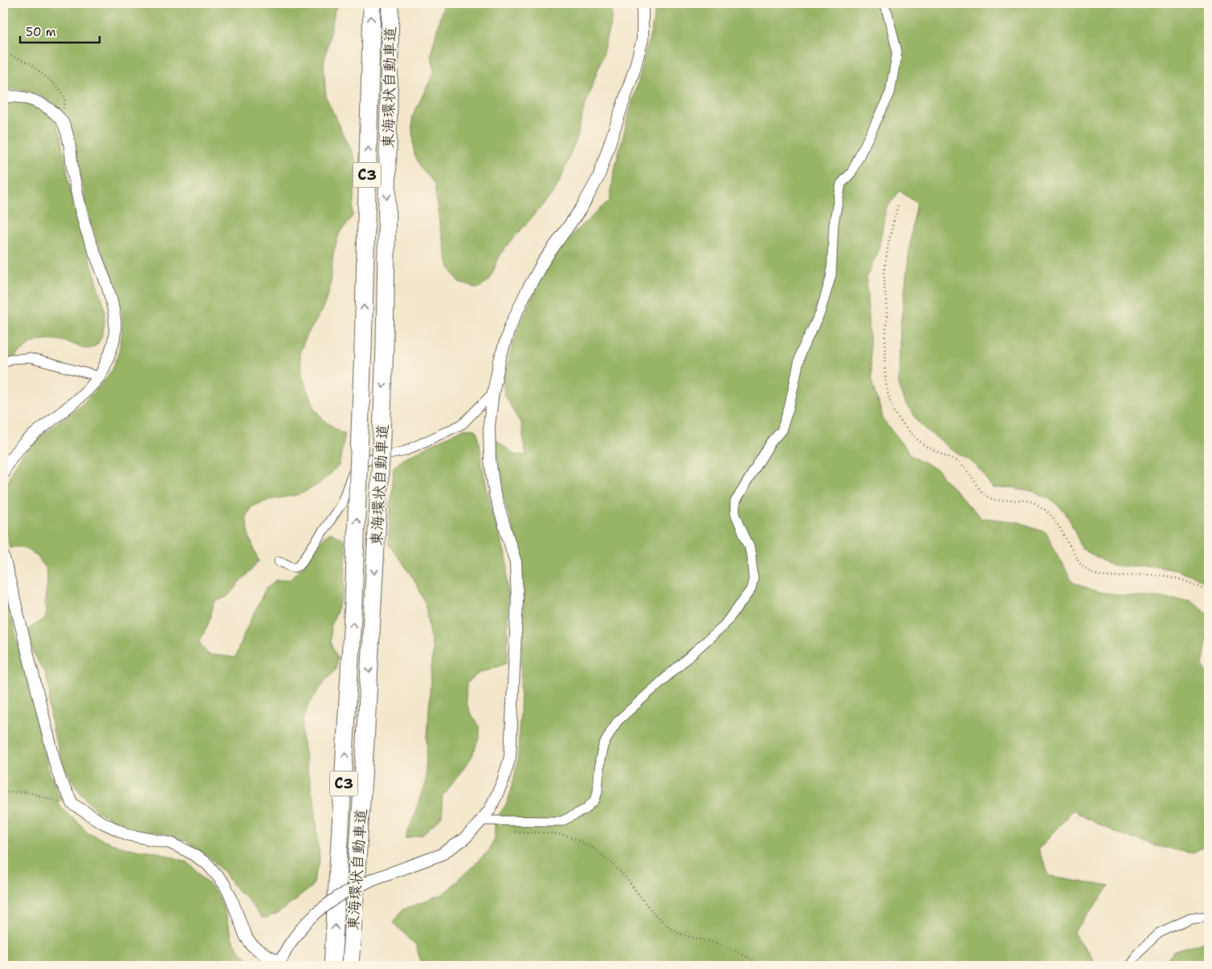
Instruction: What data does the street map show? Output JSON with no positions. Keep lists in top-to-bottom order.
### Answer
{
  "streets": {
    "highway": ["東海環状自動車道", "C3"]
  },
  "scale_bar": "50 m"
}
